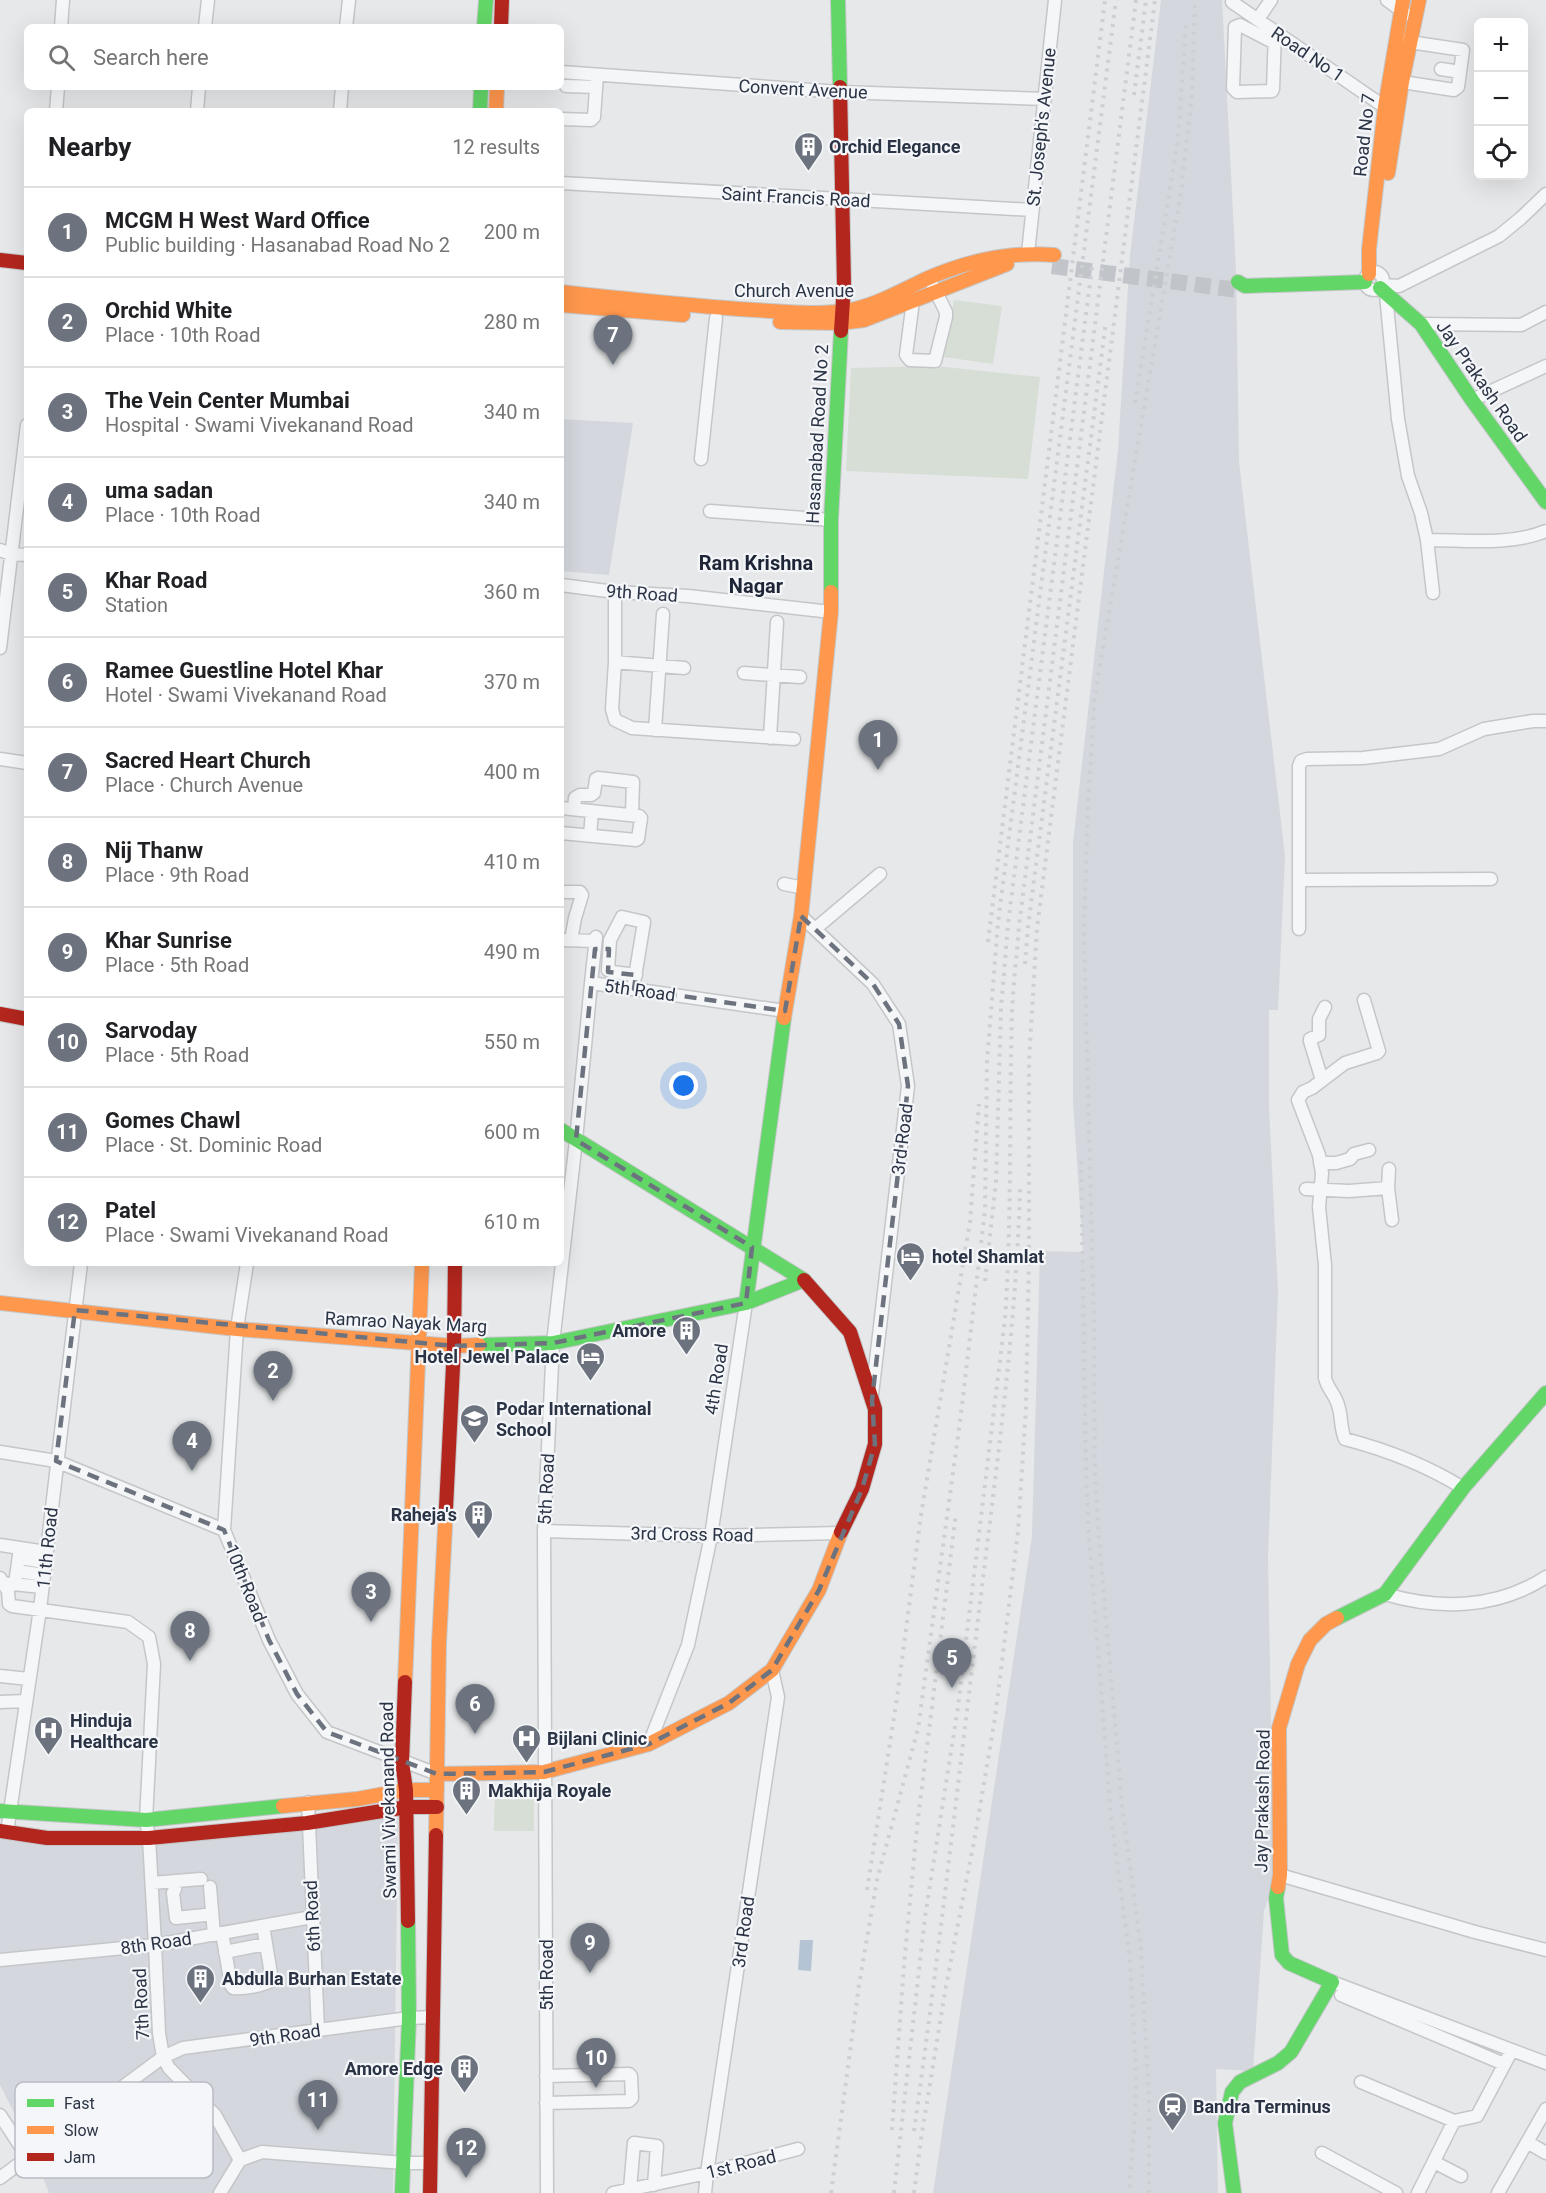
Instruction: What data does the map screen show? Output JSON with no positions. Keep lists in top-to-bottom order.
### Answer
{
  "streets": {
    "street": [
      "Road No 1",
      "Convent Avenue",
      "St. Joseph's Avenue",
      "Road No 7",
      "Saint Francis Road",
      "Church Avenue",
      "Jay Prakash Road",
      "Hasanabad Road No 2",
      "9th Road",
      "5th Road",
      "3rd Road",
      "Ramrao Nayak Marg",
      "4th Road",
      "3rd Cross Road",
      "11th Road",
      "10th Road",
      "Swami Vivekanand Road",
      "6th Road",
      "8th Road",
      "7th Road",
      "1st Road"
    ]
  },
  "crossings": [
    ["Road No 1", "Road No 7"],
    ["Convent Avenue", "St. Joseph's Avenue"],
    ["Convent Avenue", "Hasanabad Road No 2"],
    ["St. Joseph's Avenue", "Saint Francis Road"],
    ["St. Joseph's Avenue", "Church Avenue"],
    ["Road No 7", "Jay Prakash Road"],
    ["Saint Francis Road", "Hasanabad Road No 2"],
    ["Church Avenue", "Hasanabad Road No 2"],
    ["Hasanabad Road No 2", "9th Road"],
    ["Hasanabad Road No 2", "5th Road"],
    ["Hasanabad Road No 2", "3rd Road"],
    ["Hasanabad Road No 2", "4th Road"],
    ["9th Road", "Swami Vivekanand Road"],
    ["9th Road", "6th Road"],
    ["9th Road", "7th Road"],
    ["5th Road", "Ramrao Nayak Marg"],
    ["5th Road", "4th Road"],
    ["5th Road", "3rd Cross Road"],
    ["3rd Road", "1st Road"],
    ["Ramrao Nayak Marg", "4th Road"],
    ["Ramrao Nayak Marg", "11th Road"],
    ["Ramrao Nayak Marg", "10th Road"],
    ["Ramrao Nayak Marg", "Swami Vivekanand Road"],
    ["4th Road", "3rd Cross Road"],
    ["10th Road", "Swami Vivekanand Road"],
    ["6th Road", "8th Road"],
    ["8th Road", "7th Road"]
  ],
  "districts": ["Ram Krishna Nagar"],
  "places": {
    "building": [
      "Orchid Elegance",
      "Amore",
      "Raheja's",
      "Makhija Royale",
      "Abdulla Burhan Estate",
      "Amore Edge"
    ],
    "hotel": ["hotel Shamlat", "Hotel Jewel Palace"],
    "school or university": ["Podar International School"],
    "hospital": ["Hinduja Healthcare", "Bijlani Clinic"],
    "station": ["Bandra Terminus"]
  },
  "legend": ["Fast", "Slow", "Jam"],
  "page": {
    "map_buttons": ["+", "−"],
    "search": "Search here",
    "heading": ["Nearby", "12 results"],
    "list": [
      {
        "mark": "1",
        "name": "MCGM H West Ward Office",
        "note": "Public building · Hasanabad Road No 2",
        "value": "200 m"
      },
      {
        "mark": "2",
        "name": "Orchid White",
        "note": "Place · 10th Road",
        "value": "280 m"
      },
      {
        "mark": "3",
        "name": "The Vein Center Mumbai",
        "note": "Hospital · Swami Vivekanand Road",
        "value": "340 m"
      },
      {
        "mark": "4",
        "name": "uma sadan",
        "note": "Place · 10th Road",
        "value": "340 m"
      },
      {
        "mark": "5",
        "name": "Khar Road",
        "note": "Station",
        "value": "360 m"
      },
      {
        "mark": "6",
        "name": "Ramee Guestline Hotel Khar",
        "note": "Hotel · Swami Vivekanand Road",
        "value": "370 m"
      },
      {
        "mark": "7",
        "name": "Sacred Heart Church",
        "note": "Place · Church Avenue",
        "value": "400 m"
      },
      {
        "mark": "8",
        "name": "Nij Thanw",
        "note": "Place · 9th Road",
        "value": "410 m"
      },
      {
        "mark": "9",
        "name": "Khar Sunrise",
        "note": "Place · 5th Road",
        "value": "490 m"
      },
      {
        "mark": "10",
        "name": "Sarvoday",
        "note": "Place · 5th Road",
        "value": "550 m"
      },
      {
        "mark": "11",
        "name": "Gomes Chawl",
        "note": "Place · St. Dominic Road",
        "value": "600 m"
      },
      {
        "mark": "12",
        "name": "Patel",
        "note": "Place · Swami Vivekanand Road",
        "value": "610 m"
      }
    ],
    "pins": [
      "7",
      "1",
      "2",
      "4",
      "3",
      "8",
      "5",
      "6",
      "9",
      "10",
      "11",
      "12"
    ]
  }
}
